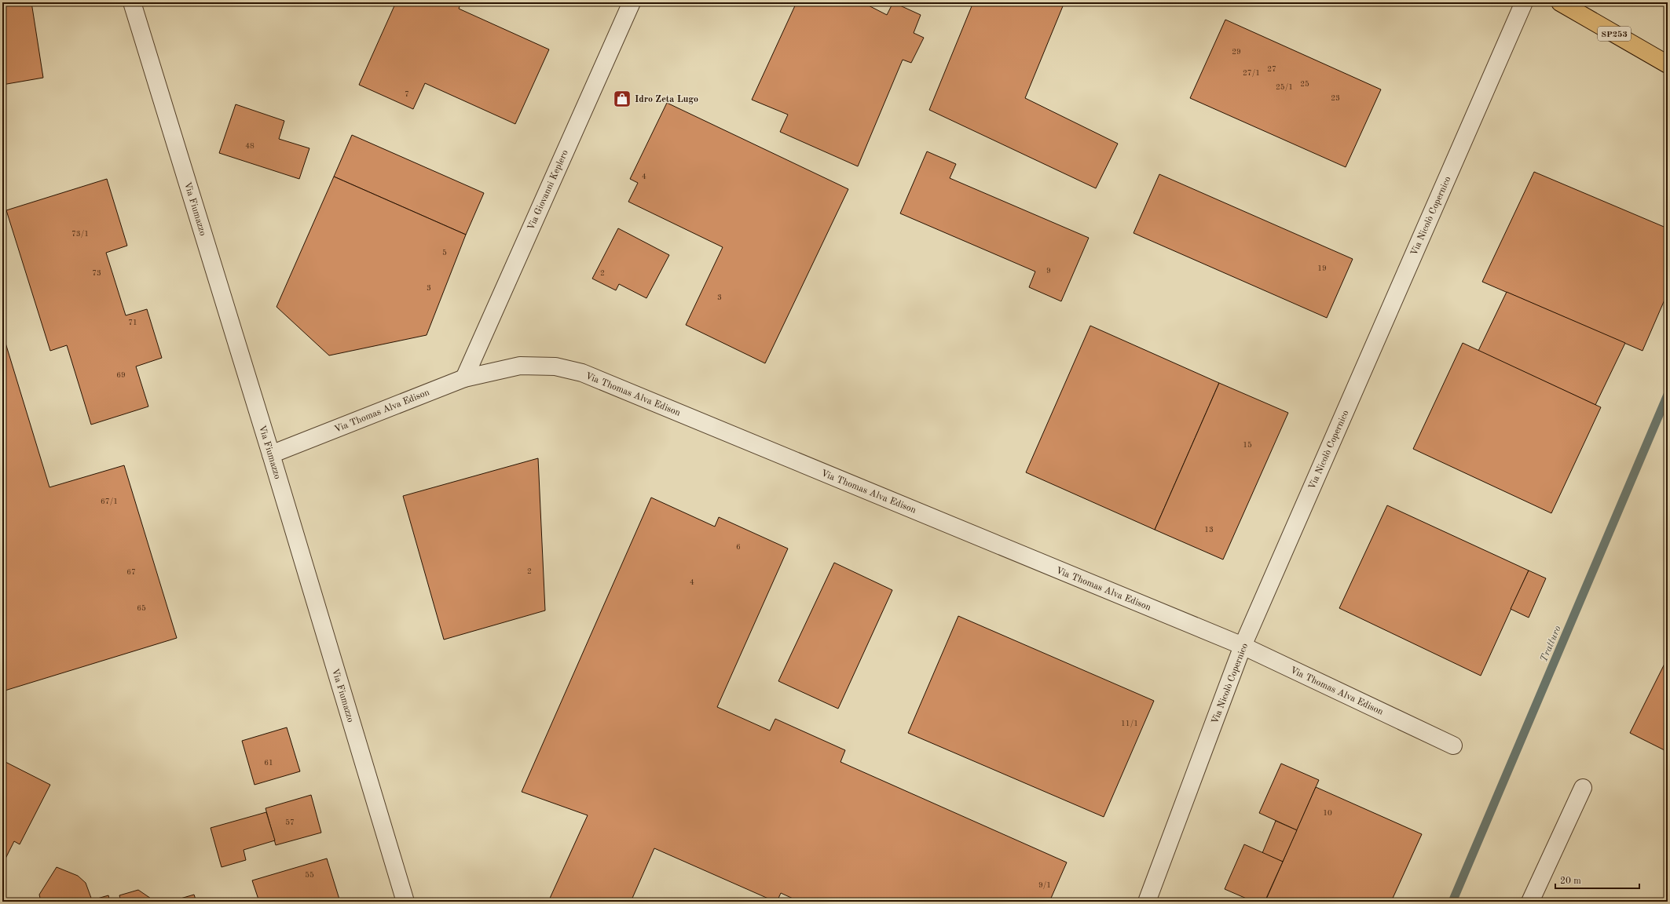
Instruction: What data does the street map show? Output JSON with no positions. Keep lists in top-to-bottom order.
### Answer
{
  "streets": {
    "main road": ["SP253"],
    "street": [
      "Via Giovanni Keplero",
      "Via Fiumazzo",
      "Via Nicolò Copernico",
      "Via Thomas Alva Edison"
    ]
  },
  "crossings": [
    ["Via Giovanni Keplero", "Via Thomas Alva Edison"],
    ["Via Fiumazzo", "Via Thomas Alva Edison"],
    ["Via Nicolò Copernico", "Via Thomas Alva Edison"]
  ],
  "water": ["Tratturo"],
  "places": {
    "shop": ["Idro Zeta Lugo"]
  },
  "house_numbers": [
    "29",
    "27",
    "27/1",
    "25",
    "25/1",
    "7",
    "23",
    "48",
    "4",
    "73/1",
    "5",
    "19",
    "9",
    "73",
    "2",
    "3",
    "3",
    "71",
    "69",
    "15",
    "67/1",
    "13",
    "6",
    "2",
    "67",
    "4",
    "65",
    "11/1",
    "61",
    "10",
    "57",
    "55",
    "9/1"
  ],
  "scale_bar": "20 m"
}
